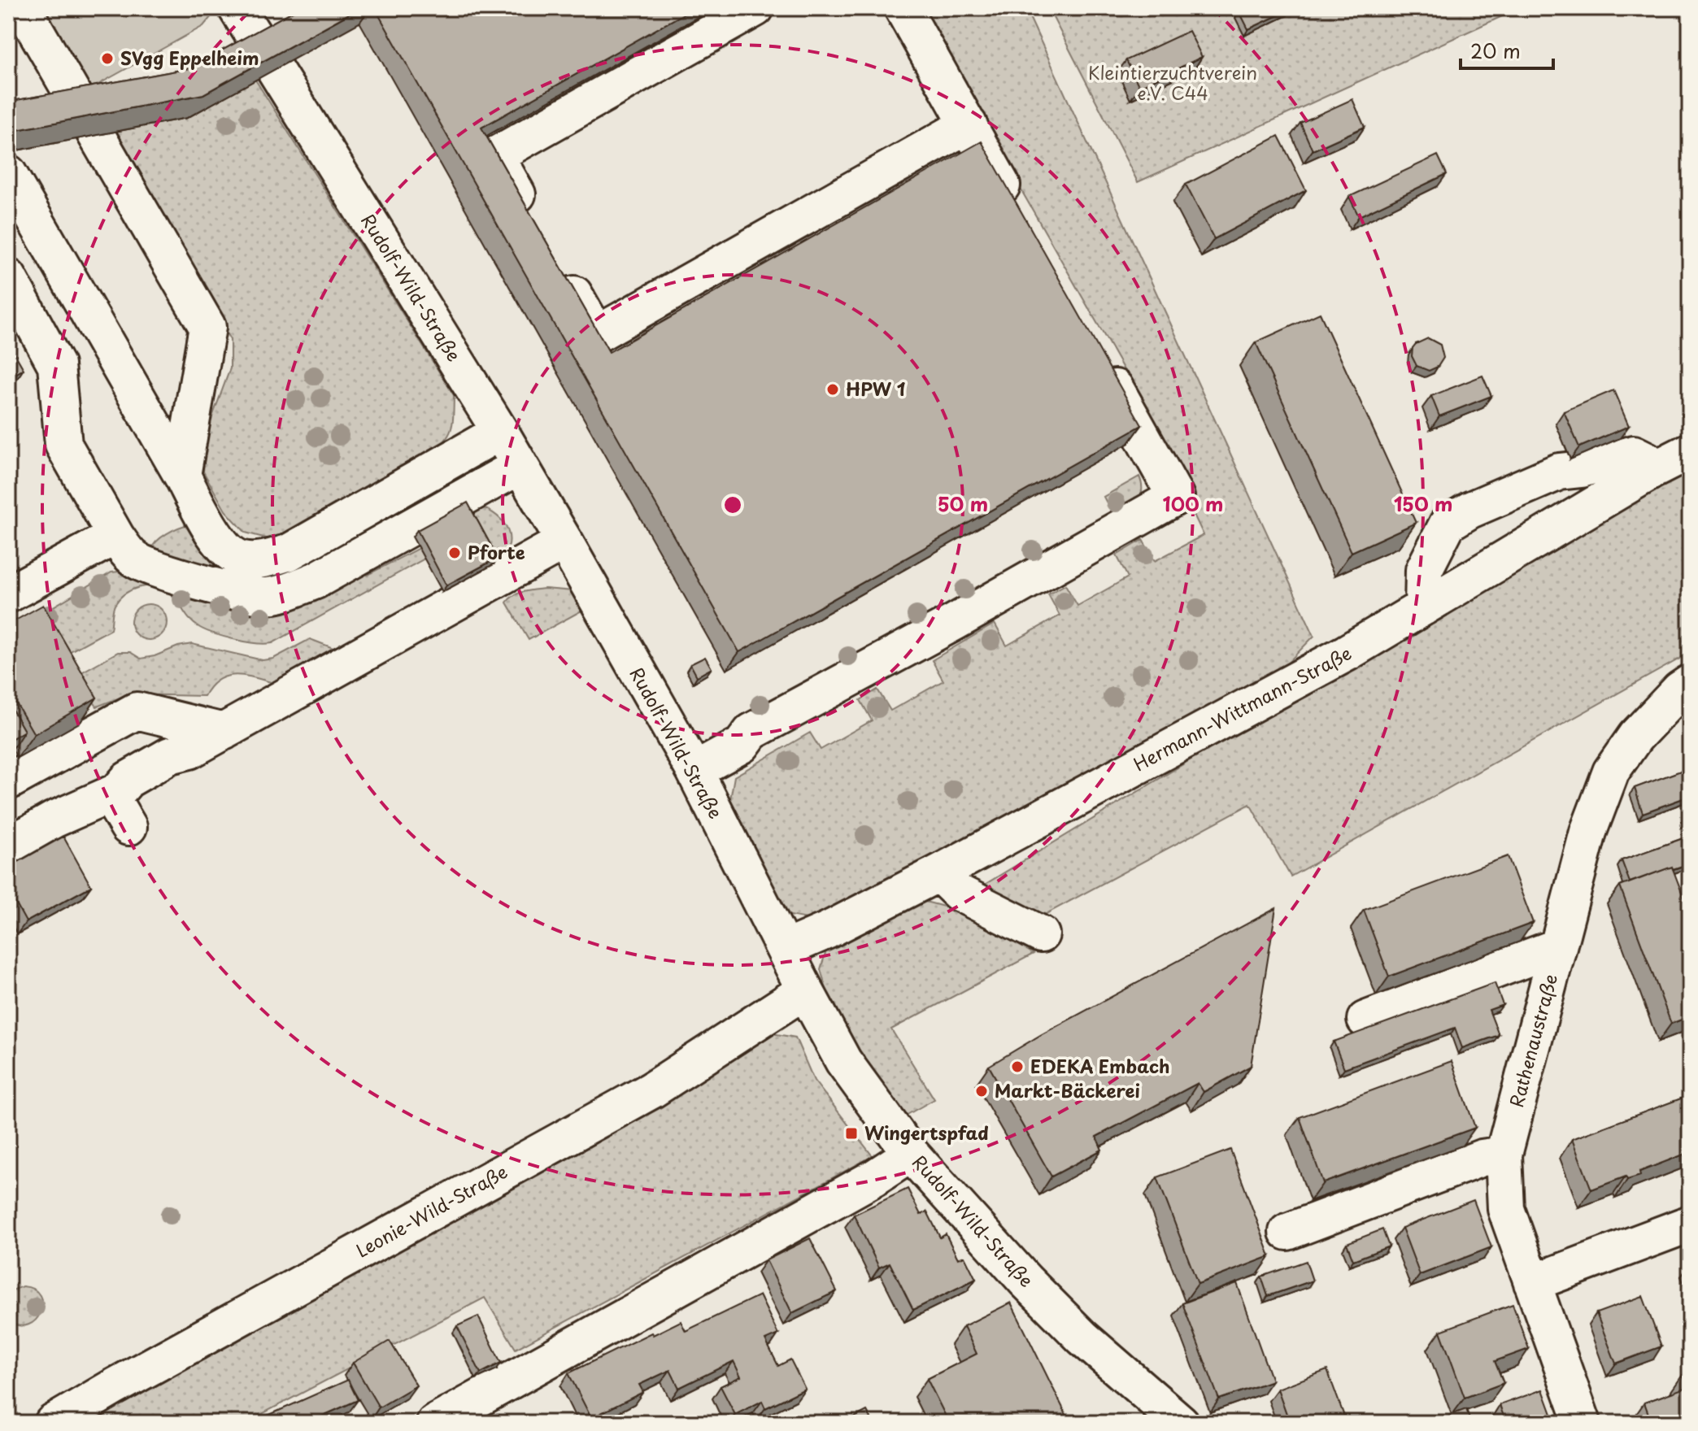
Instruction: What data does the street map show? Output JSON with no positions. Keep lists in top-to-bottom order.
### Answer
{
  "streets": {
    "street": [
      "Rudolf-Wild-Straße",
      "Hermann-Wittmann-Straße",
      "Rathenaustraße",
      "Leonie-Wild-Straße"
    ]
  },
  "crossings": [
    ["Rudolf-Wild-Straße", "Hermann-Wittmann-Straße"],
    ["Rudolf-Wild-Straße", "Leonie-Wild-Straße"]
  ],
  "parks": ["Kleintierzuchtverein e.V. C44"],
  "places": {
    "other": [
      "SVgg Eppelheim",
      "HPW 1",
      "Pforte",
      "EDEKA Embach",
      "Markt-Bäckerei"
    ],
    "transit": ["Wingertspfad"]
  },
  "scale_bar": "20 m",
  "rings": ["50 m", "100 m", "150 m"]
}
